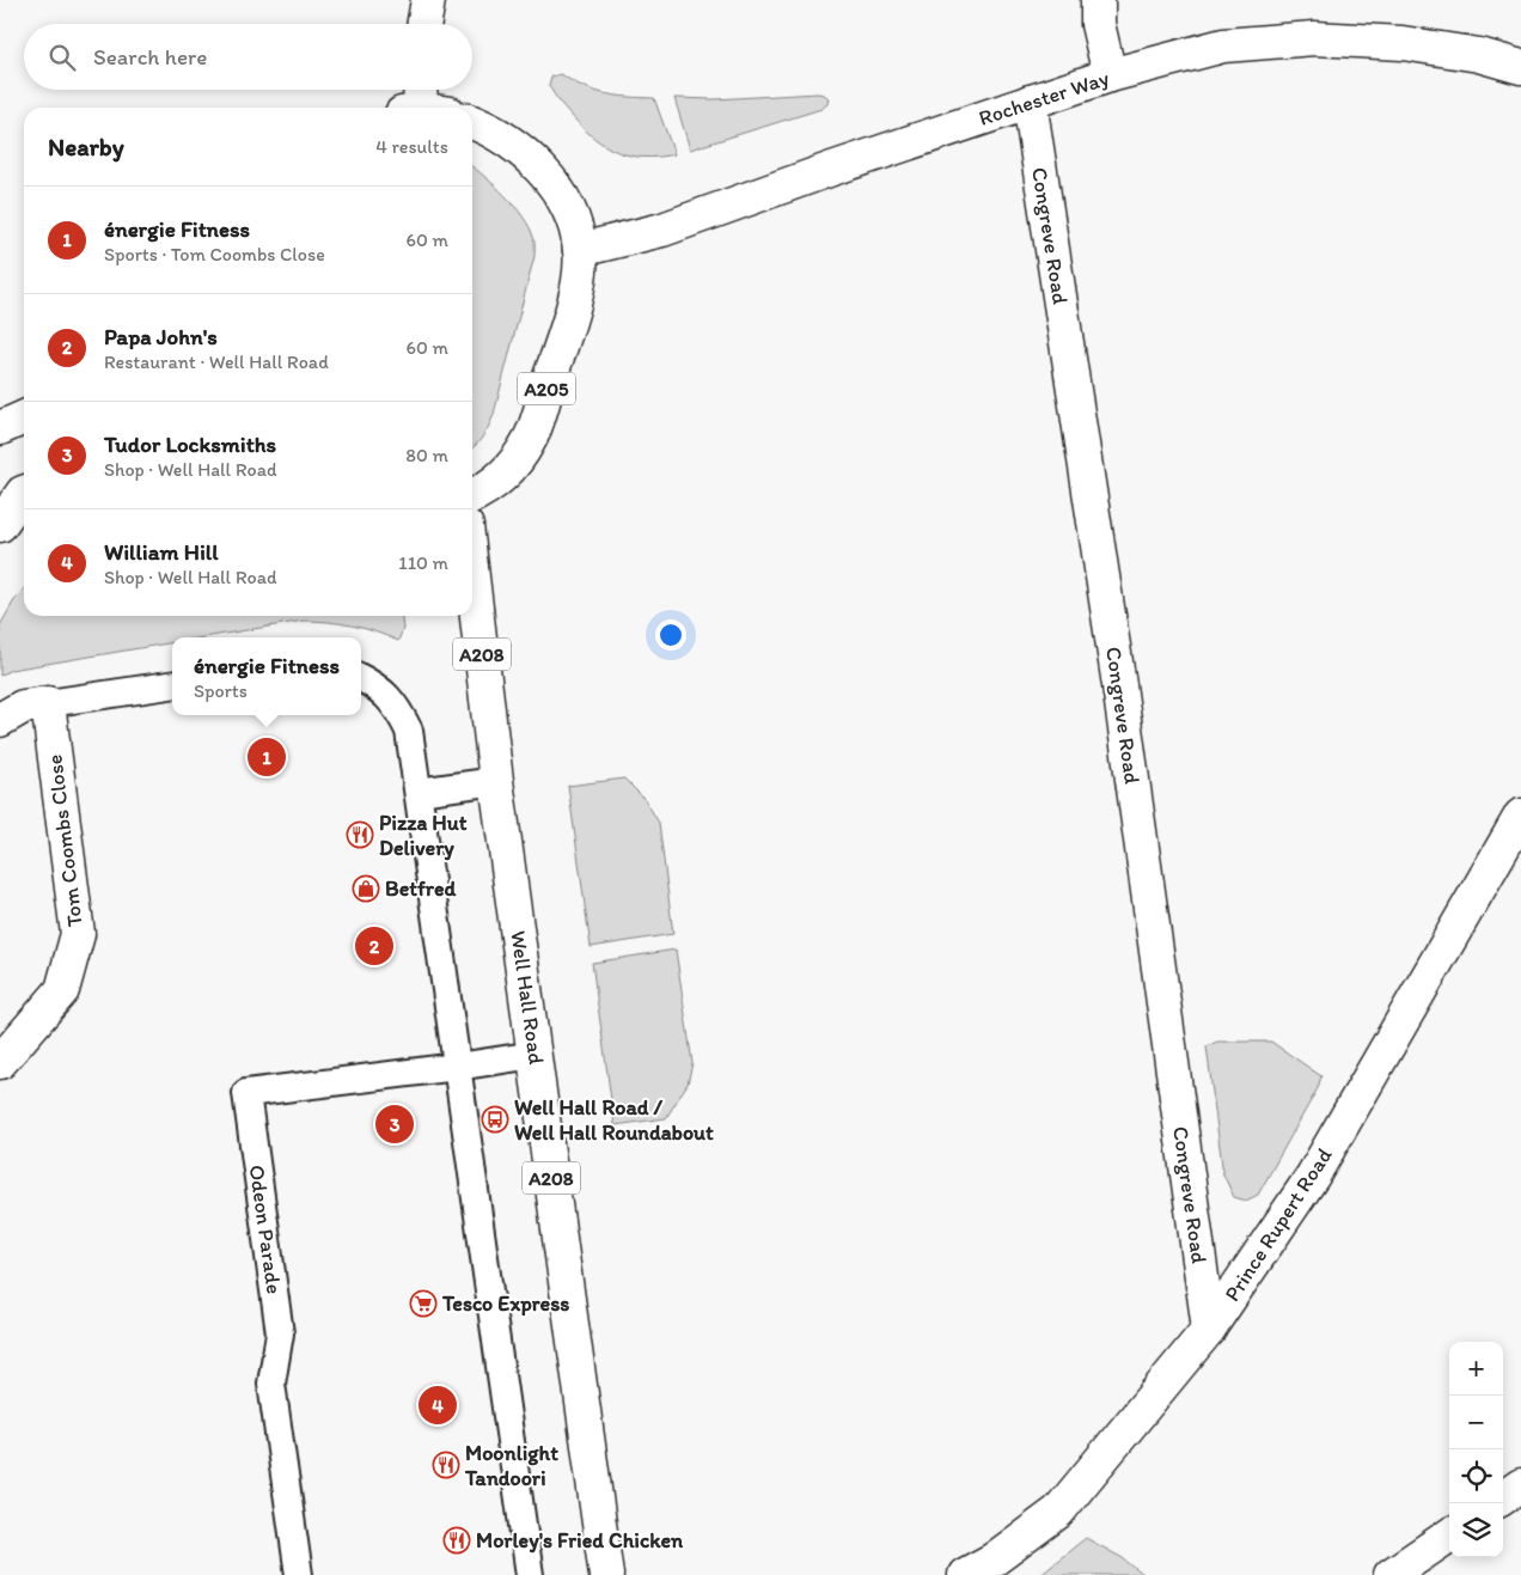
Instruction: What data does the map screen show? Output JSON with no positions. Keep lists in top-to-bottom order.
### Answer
{
  "streets": {
    "main road": [
      "Rochester Way",
      "Congreve Road",
      "A205",
      "A208",
      "Tom Coombs Close",
      "Well Hall Road",
      "Prince Rupert Road"
    ],
    "lane": ["Odeon Parade"]
  },
  "crossings": [
    ["Rochester Way", "Congreve Road"],
    ["Rochester Way", "A205"],
    ["Congreve Road", "Prince Rupert Road"],
    ["Well Hall Road", "Odeon Parade"]
  ],
  "places": {
    "restaurant": ["Pizza Hut Delivery", "Moonlight Tandoori", "Morley's Fried Chicken"],
    "shop": ["Betfred"],
    "bus stop": ["Well Hall Road / Well Hall Roundabout"],
    "supermarket": ["Tesco Express"]
  },
  "page": {
    "search": "Search here",
    "heading": ["Nearby", "4 results"],
    "list": [
      {
        "mark": "1",
        "name": "énergie Fitness",
        "note": "Sports · Tom Coombs Close",
        "value": "60 m"
      },
      {
        "mark": "2",
        "name": "Papa John's",
        "note": "Restaurant · Well Hall Road",
        "value": "60 m"
      },
      {
        "mark": "3",
        "name": "Tudor Locksmiths",
        "note": "Shop · Well Hall Road",
        "value": "80 m"
      },
      {
        "mark": "4",
        "name": "William Hill",
        "note": "Shop · Well Hall Road",
        "value": "110 m"
      }
    ],
    "popup": ["énergie Fitness", "Sports"],
    "pins": [
      "1",
      "2",
      "3",
      "4"
    ],
    "map_buttons": ["+", "−"]
  }
}
